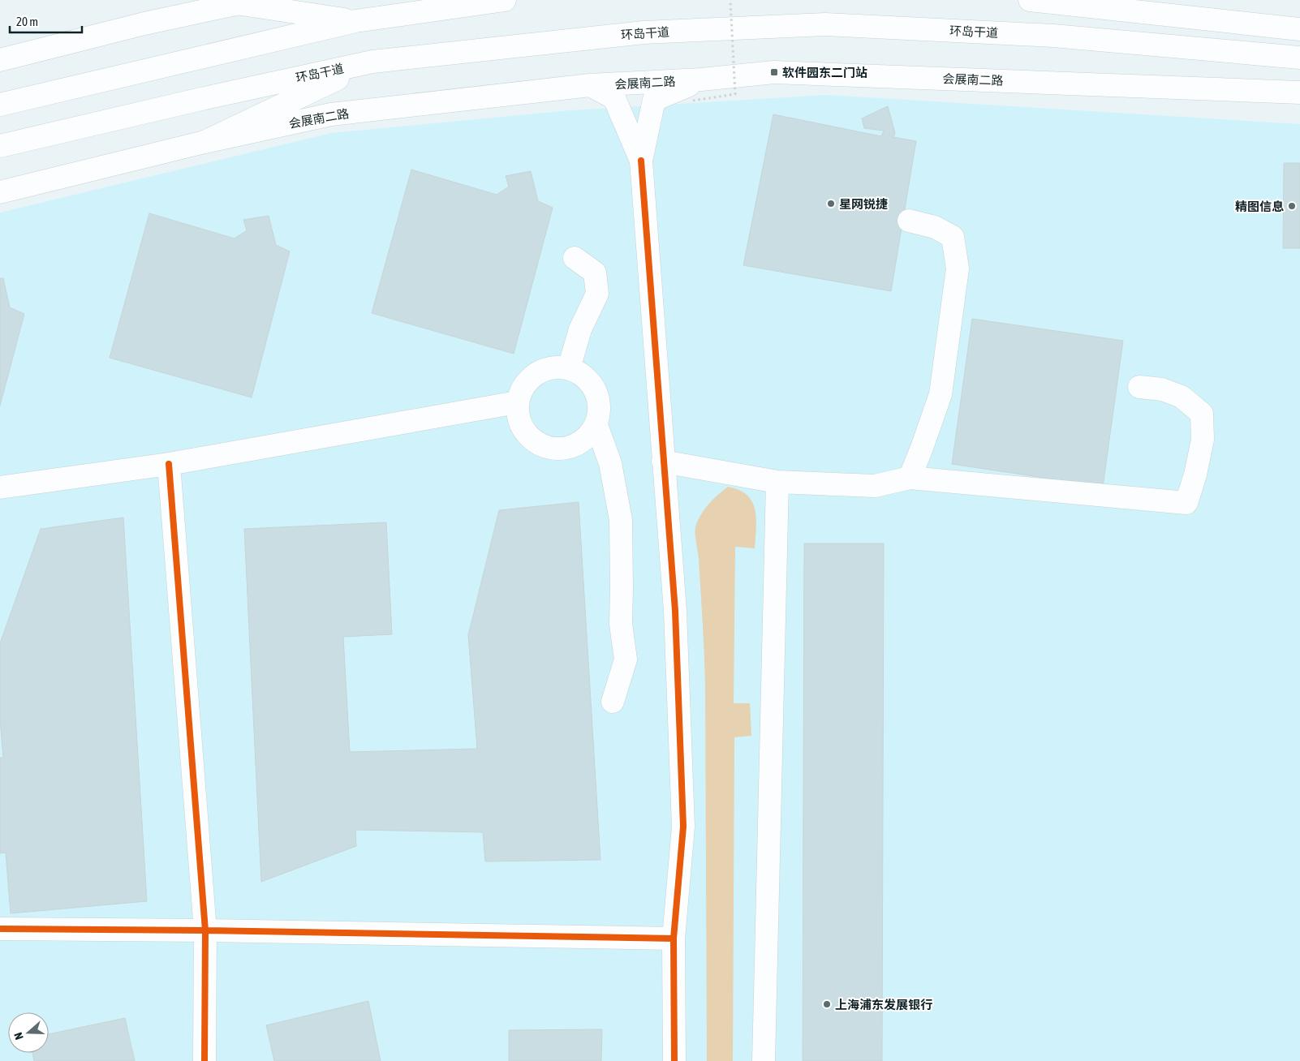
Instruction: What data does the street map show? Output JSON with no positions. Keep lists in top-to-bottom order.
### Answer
{
  "streets": {
    "main road": ["环岛干道", "会展南二路"]
  },
  "places": {
    "transit": ["软件园东二门站"],
    "other": ["星网锐捷", "精图信息", "上海浦东发展银行"]
  },
  "scale_bar": "20 m",
  "north": "left"
}
